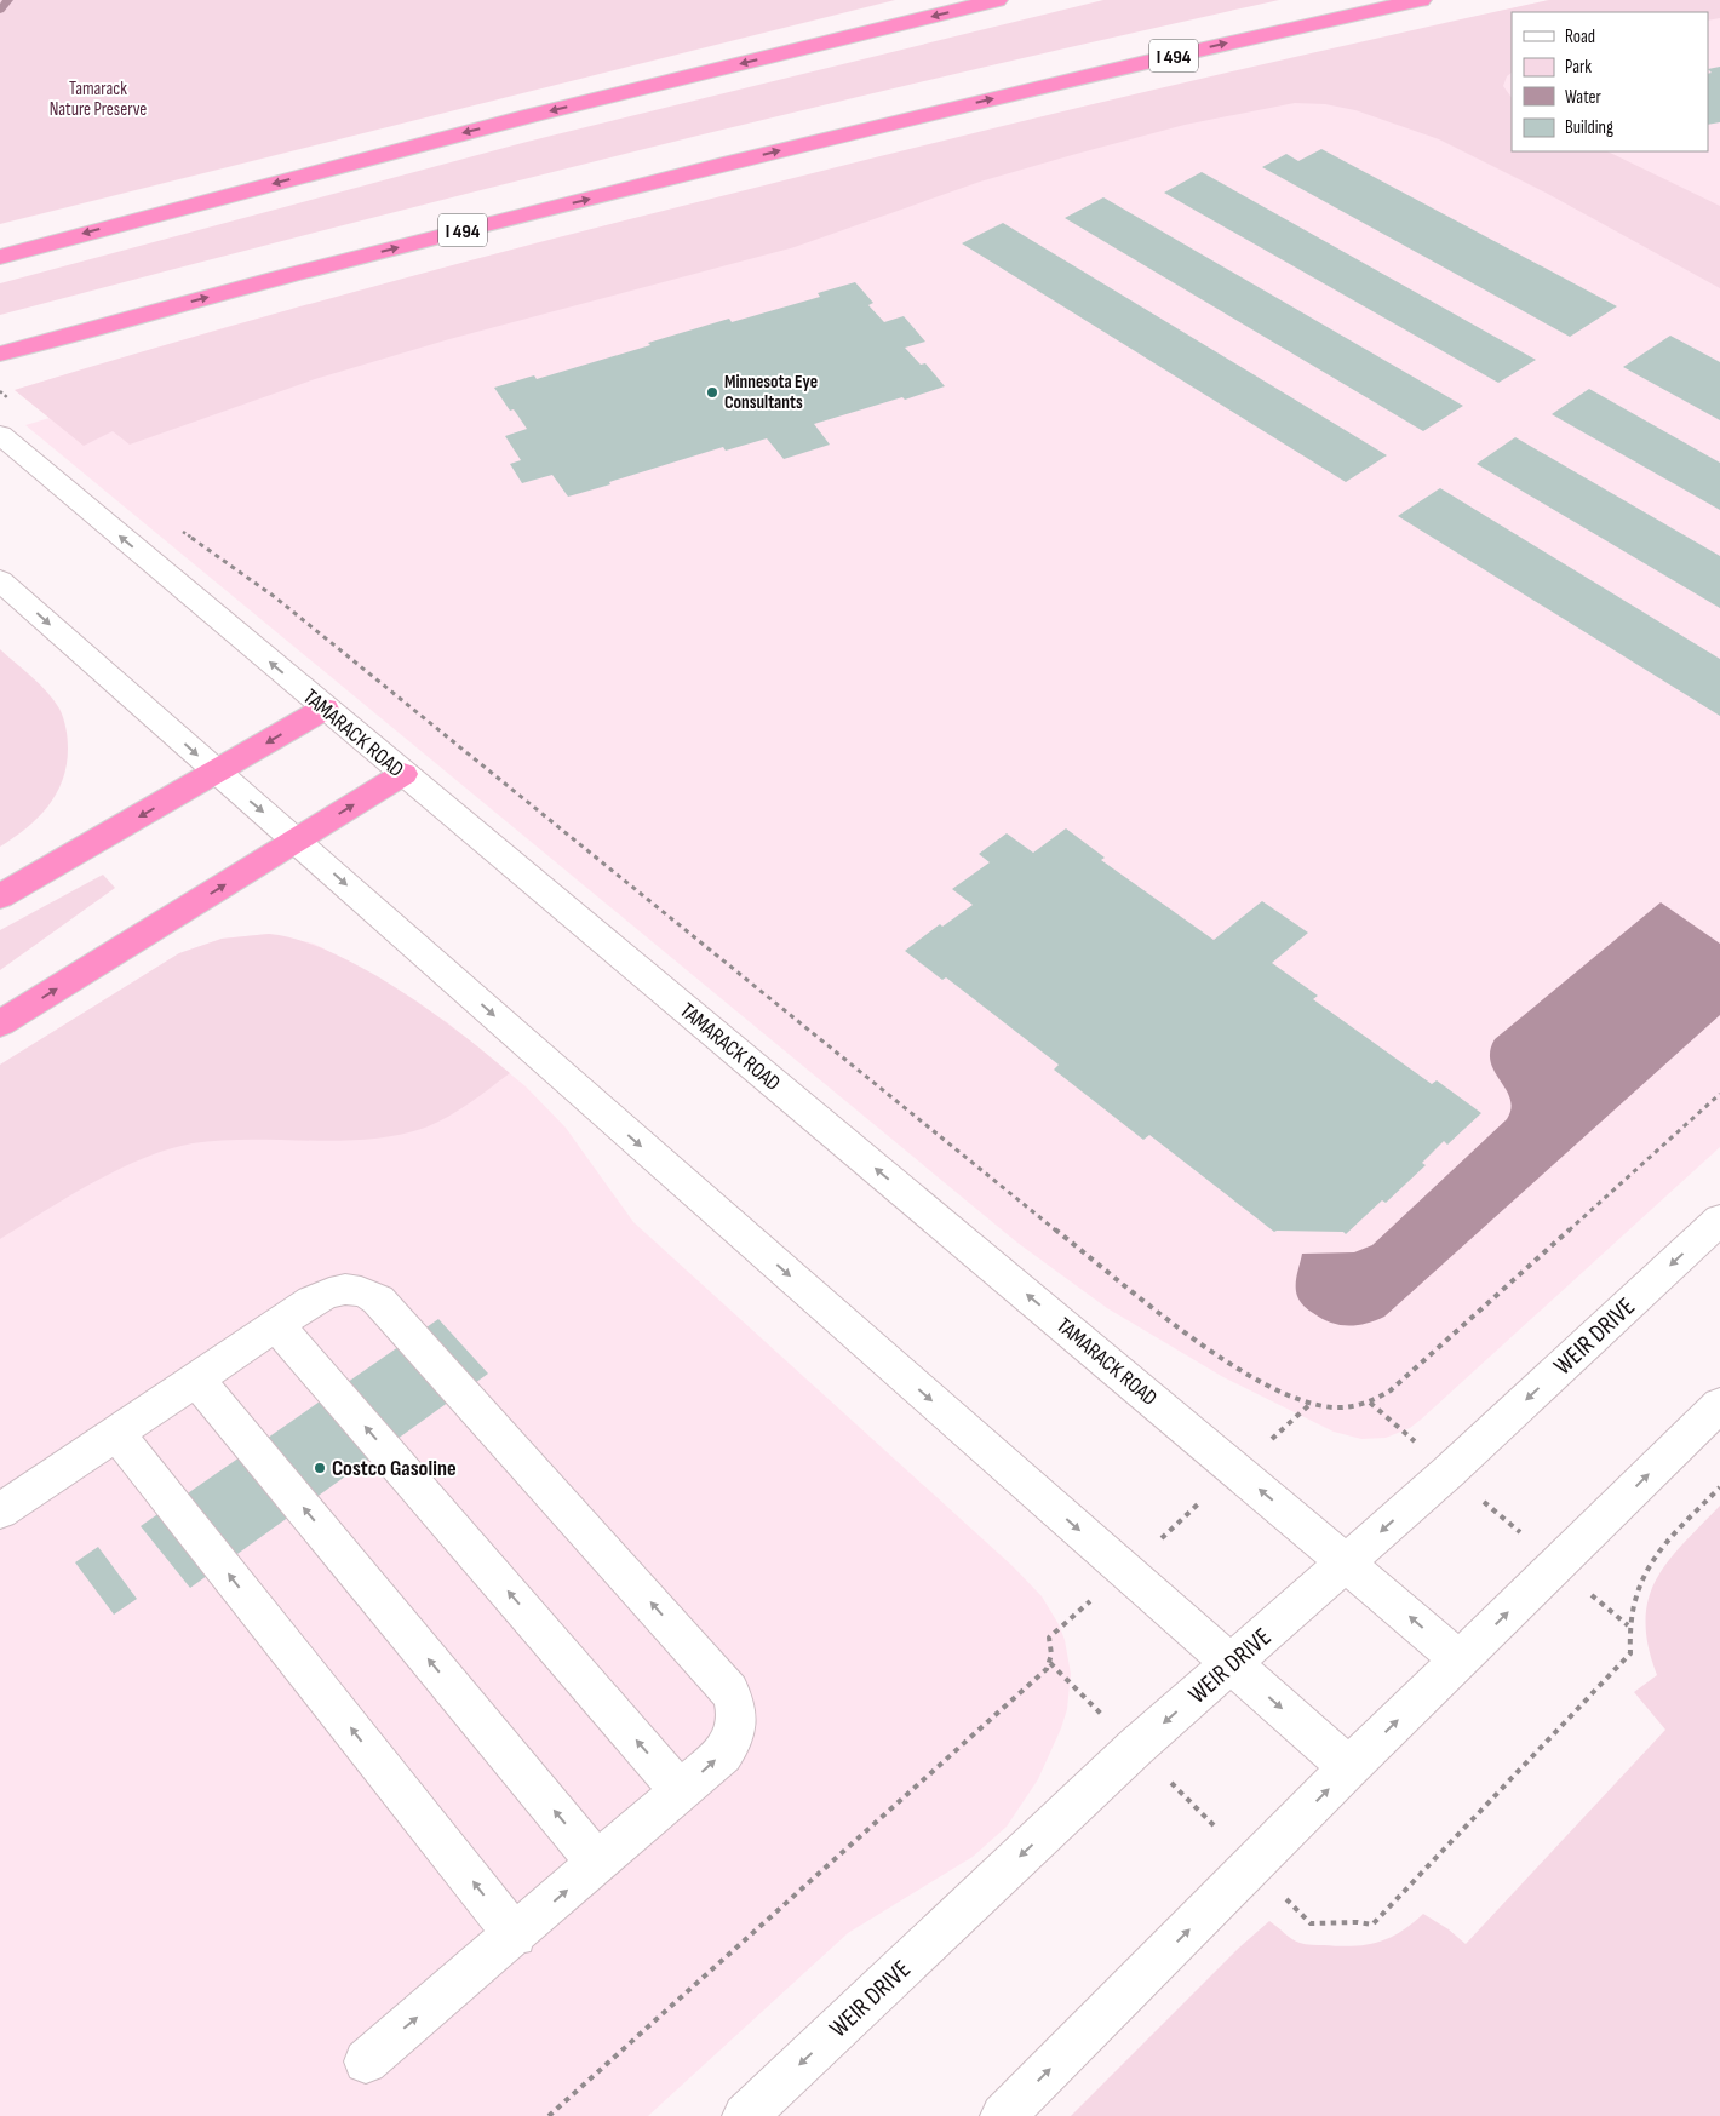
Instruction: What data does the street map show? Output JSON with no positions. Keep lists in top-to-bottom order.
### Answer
{
  "streets": {
    "highway": ["I 494"],
    "street": ["TAMARACK ROAD", "WEIR DRIVE"]
  },
  "crossings": [
    ["TAMARACK ROAD", "WEIR DRIVE"]
  ],
  "parks": ["Tamarack Nature Preserve"],
  "places": ["Minnesota Eye Consultants", "Costco Gasoline"],
  "legend": [
    "Road",
    "Park",
    "Water",
    "Building"
  ]
}
